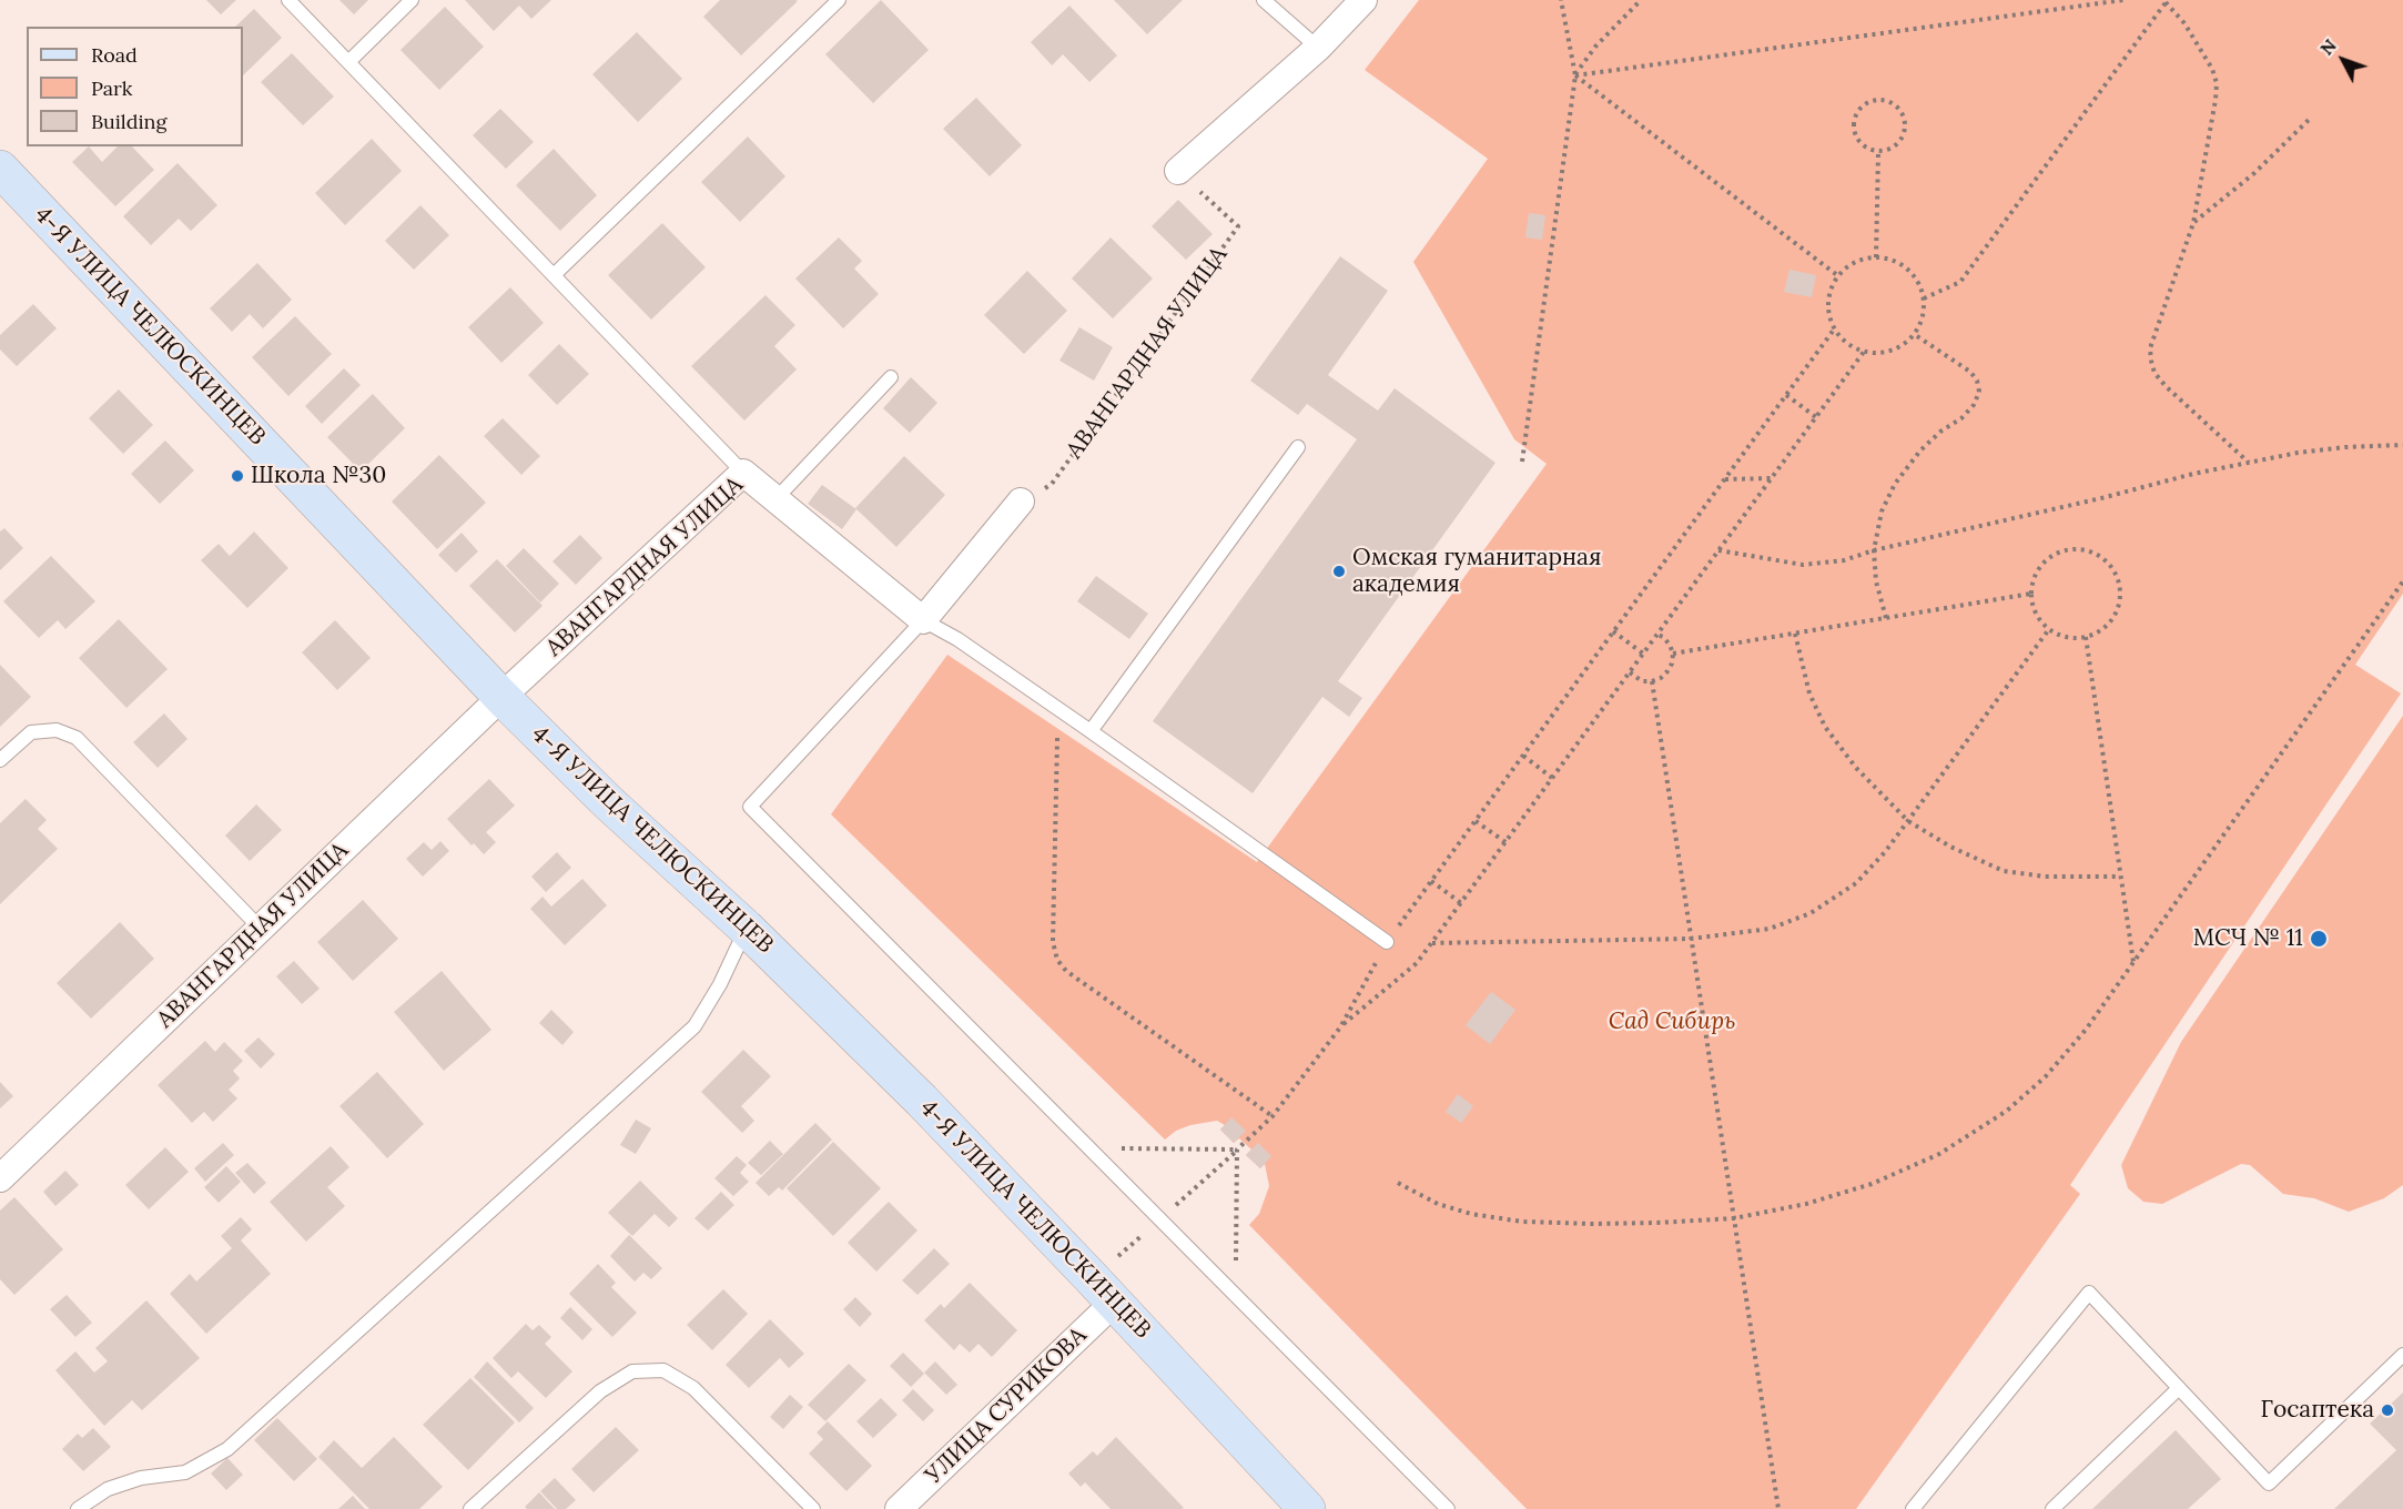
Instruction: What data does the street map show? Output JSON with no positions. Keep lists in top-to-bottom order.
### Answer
{
  "streets": {
    "main road": ["4-Я УЛИЦА ЧЕЛЮСКИНЦЕВ"],
    "street": ["АВАНГАРДНАЯ УЛИЦА", "УЛИЦА СУРИКОВА"]
  },
  "crossings": [
    ["4-Я УЛИЦА ЧЕЛЮСКИНЦЕВ", "АВАНГАРДНАЯ УЛИЦА"],
    ["4-Я УЛИЦА ЧЕЛЮСКИНЦЕВ", "УЛИЦА СУРИКОВА"]
  ],
  "parks": ["Сад Сибирь"],
  "places": [
    "Школа №30",
    "Омская гуманитарная академия",
    "МСЧ № 11",
    "Госаптека"
  ],
  "legend": ["Road", "Park", "Building"],
  "north": "top left"
}
